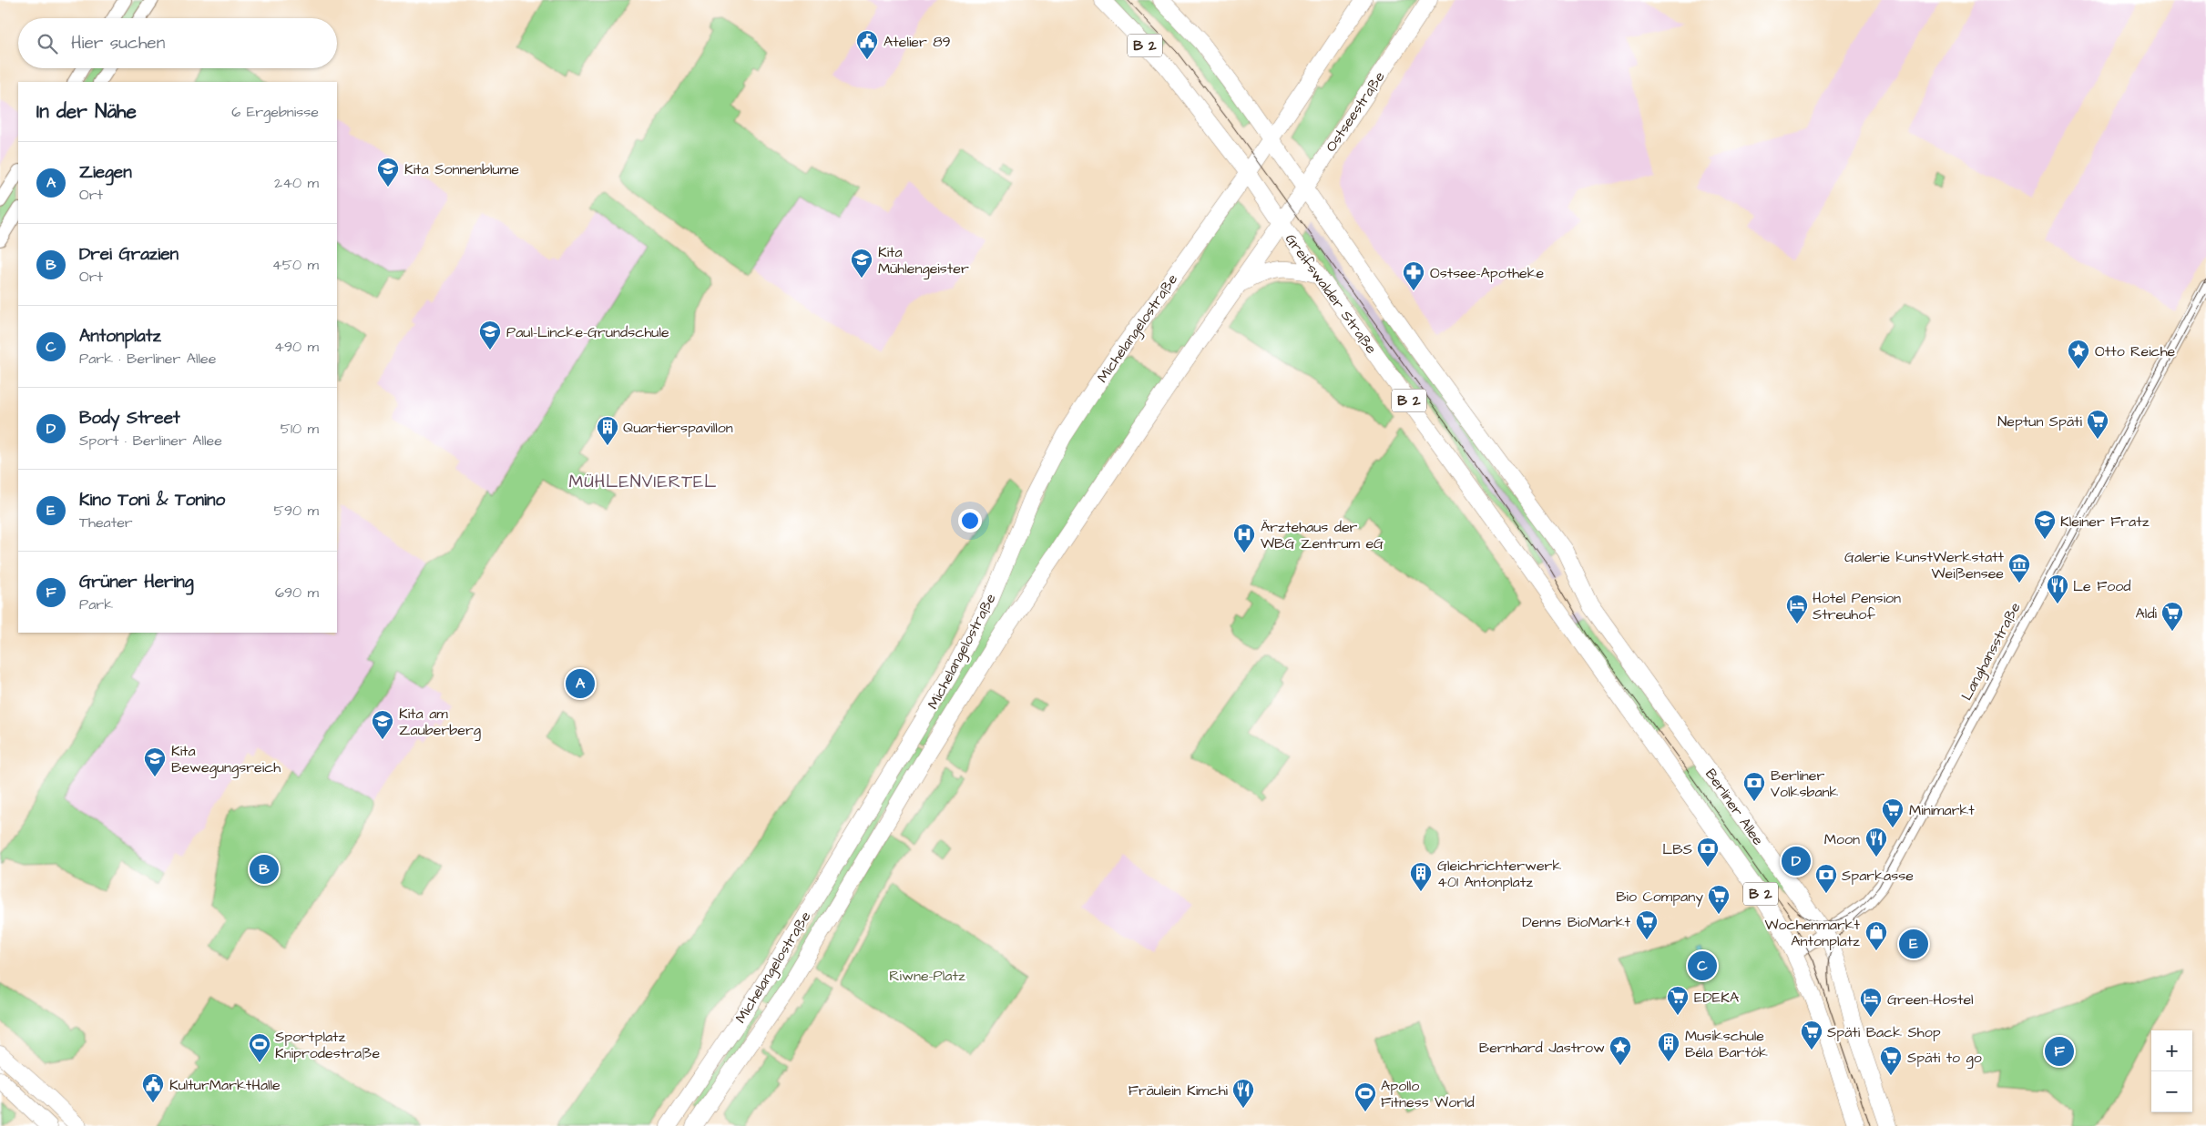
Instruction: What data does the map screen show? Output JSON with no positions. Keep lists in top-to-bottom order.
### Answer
{
  "streets": {
    "main road": [
      "B 2",
      "Ostseestraße",
      "Greifswalder Straße",
      "Michelangelostraße",
      "Berliner Allee"
    ],
    "street": ["Langhansstraße"]
  },
  "crossings": [
    ["B 2", "Ostseestraße"],
    ["B 2", "Berliner Allee"],
    ["Ostseestraße", "Greifswalder Straße"],
    ["Ostseestraße", "Michelangelostraße"],
    ["Ostseestraße", "Berliner Allee"],
    ["Greifswalder Straße", "Michelangelostraße"],
    ["Greifswalder Straße", "Berliner Allee"],
    ["Langhansstraße", "Berliner Allee"]
  ],
  "districts": ["MÜHLENVIERTEL"],
  "parks": ["Riwne-Platz"],
  "places": {
    "public building": ["Atelier 89", "KulturMarktHalle"],
    "school or university": [
      "Kita Sonnenblume",
      "Kita Mühlengeister",
      "Paul-Lincke-Grundschule",
      "Kleiner Fratz",
      "Kita am Zauberberg",
      "Kita Bewegungsreich"
    ],
    "pharmacy": ["Ostsee-Apotheke"],
    "place": ["Otto Reiche", "Bernhard Jastrow"],
    "supermarket": [
      "Neptun Späti",
      "Aldi",
      "Minimarkt",
      "Bio Company",
      "Denns BioMarkt",
      "EDEKA",
      "Späti Back Shop",
      "Späti to go"
    ],
    "building": ["Quartierspavillon", "Gleichrichterwerk 401 Antonplatz", "Musikschule Béla Bartók"],
    "hospital": ["Ärztehaus der WBG Zentrum eG"],
    "museum": ["Galerie kunstWerkstatt Weißensee"],
    "restaurant": ["Le Food", "Moon", "Fräulein Kimchi"],
    "hotel": ["Hotel Pension Streuhof", "Green-Hostel"],
    "bank": ["Berliner Volksbank", "LBS", "Sparkasse"],
    "shop": ["Wochenmarkt Antonplatz"],
    "sports": ["Sportplatz Kniprodestraße", "Apollo Fitness World"]
  },
  "page": {
    "search": "Hier suchen",
    "heading": ["In der Nähe", "6 Ergebnisse"],
    "list": [
      {
        "mark": "A",
        "name": "Ziegen",
        "note": "Ort",
        "value": "240 m"
      },
      {
        "mark": "B",
        "name": "Drei Grazien",
        "note": "Ort",
        "value": "450 m"
      },
      {
        "mark": "C",
        "name": "Antonplatz",
        "note": "Park · Berliner Allee",
        "value": "490 m"
      },
      {
        "mark": "D",
        "name": "Body Street",
        "note": "Sport · Berliner Allee",
        "value": "510 m"
      },
      {
        "mark": "E",
        "name": "Kino Toni & Tonino",
        "note": "Theater",
        "value": "590 m"
      },
      {
        "mark": "F",
        "name": "Grüner Hering",
        "note": "Park",
        "value": "690 m"
      }
    ],
    "pins": [
      "A",
      "D",
      "B",
      "E",
      "C",
      "F"
    ],
    "map_buttons": ["+", "−"]
  }
}
